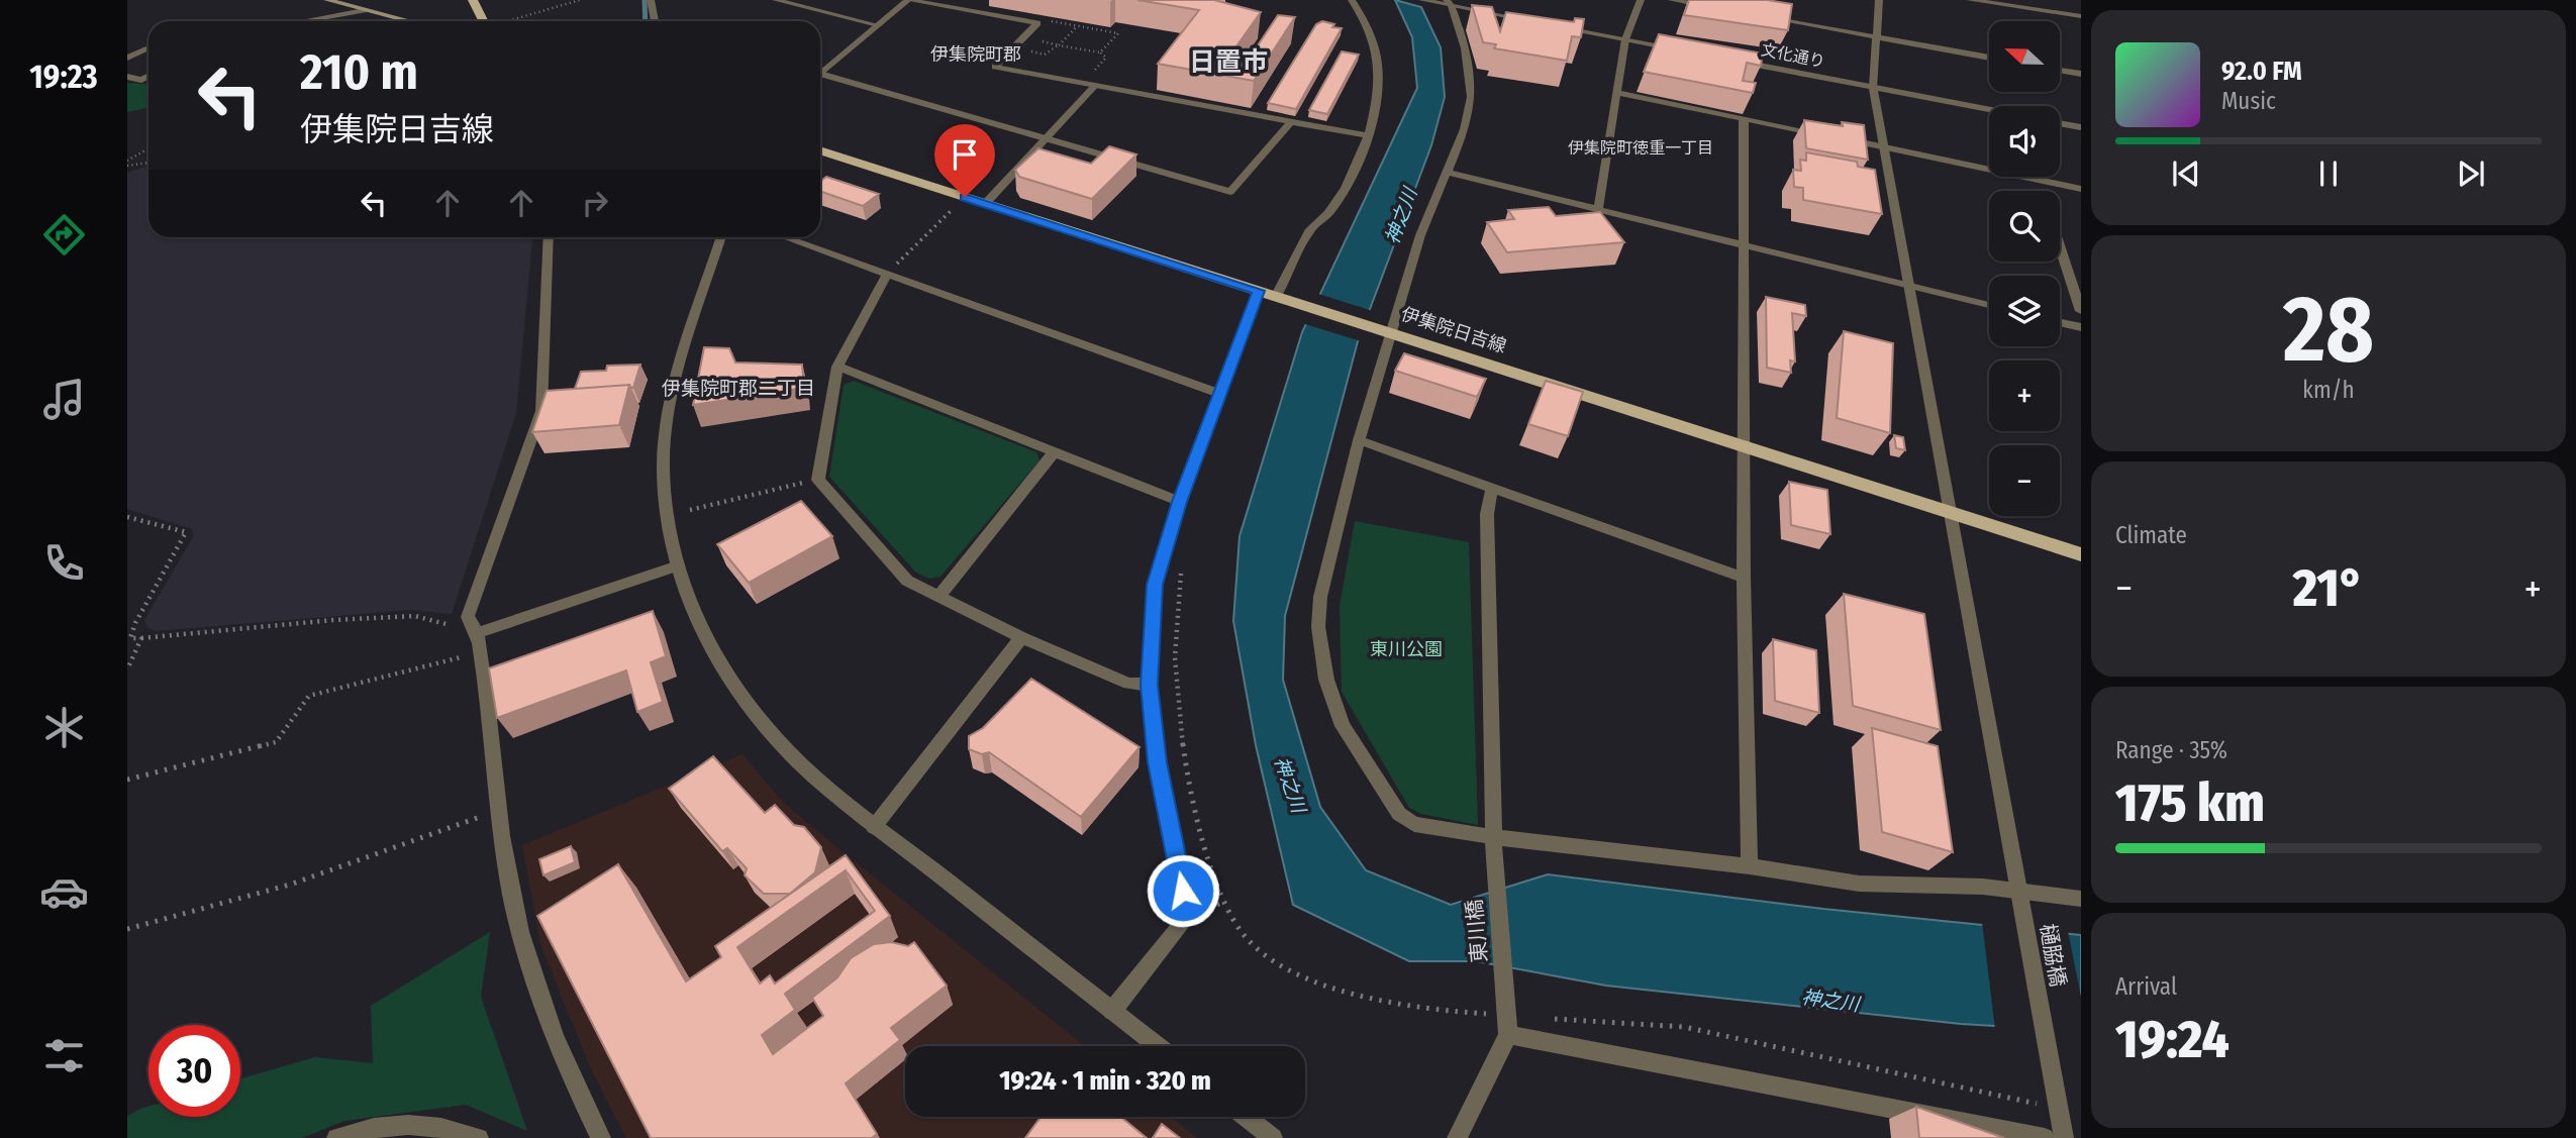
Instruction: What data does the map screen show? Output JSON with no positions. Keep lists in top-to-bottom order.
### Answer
{
  "streets": {
    "main road": ["伊集院日吉線"],
    "street": ["文化通り", "東川橋", "樋脇橋"]
  },
  "crossings": [
    ["文化通り", "樋脇橋"],
    ["伊集院日吉線", "樋脇橋"]
  ],
  "districts": [
    "伊集院町郡",
    "日置市",
    "伊集院町徳重一丁目",
    "伊集院町郡二丁目"
  ],
  "water": ["神之川"],
  "parks": ["東川公園"],
  "north": "left",
  "page": {
    "tabs": "19:23",
    "map_buttons": ["+", "−"],
    "turn": ["210 m", "伊集院日吉線"],
    "song": ["92.0 FM", "Music"],
    "tile": [
      ["28", "km/h"],
      "Climate",
      ["Range · 35%", "175 km"],
      ["Arrival", "19:24"]
    ],
    "heat": ["−", "21°", "+"],
    "limit": "30",
    "trip": "19:24 · 1 min · 320 m"
  }
}
